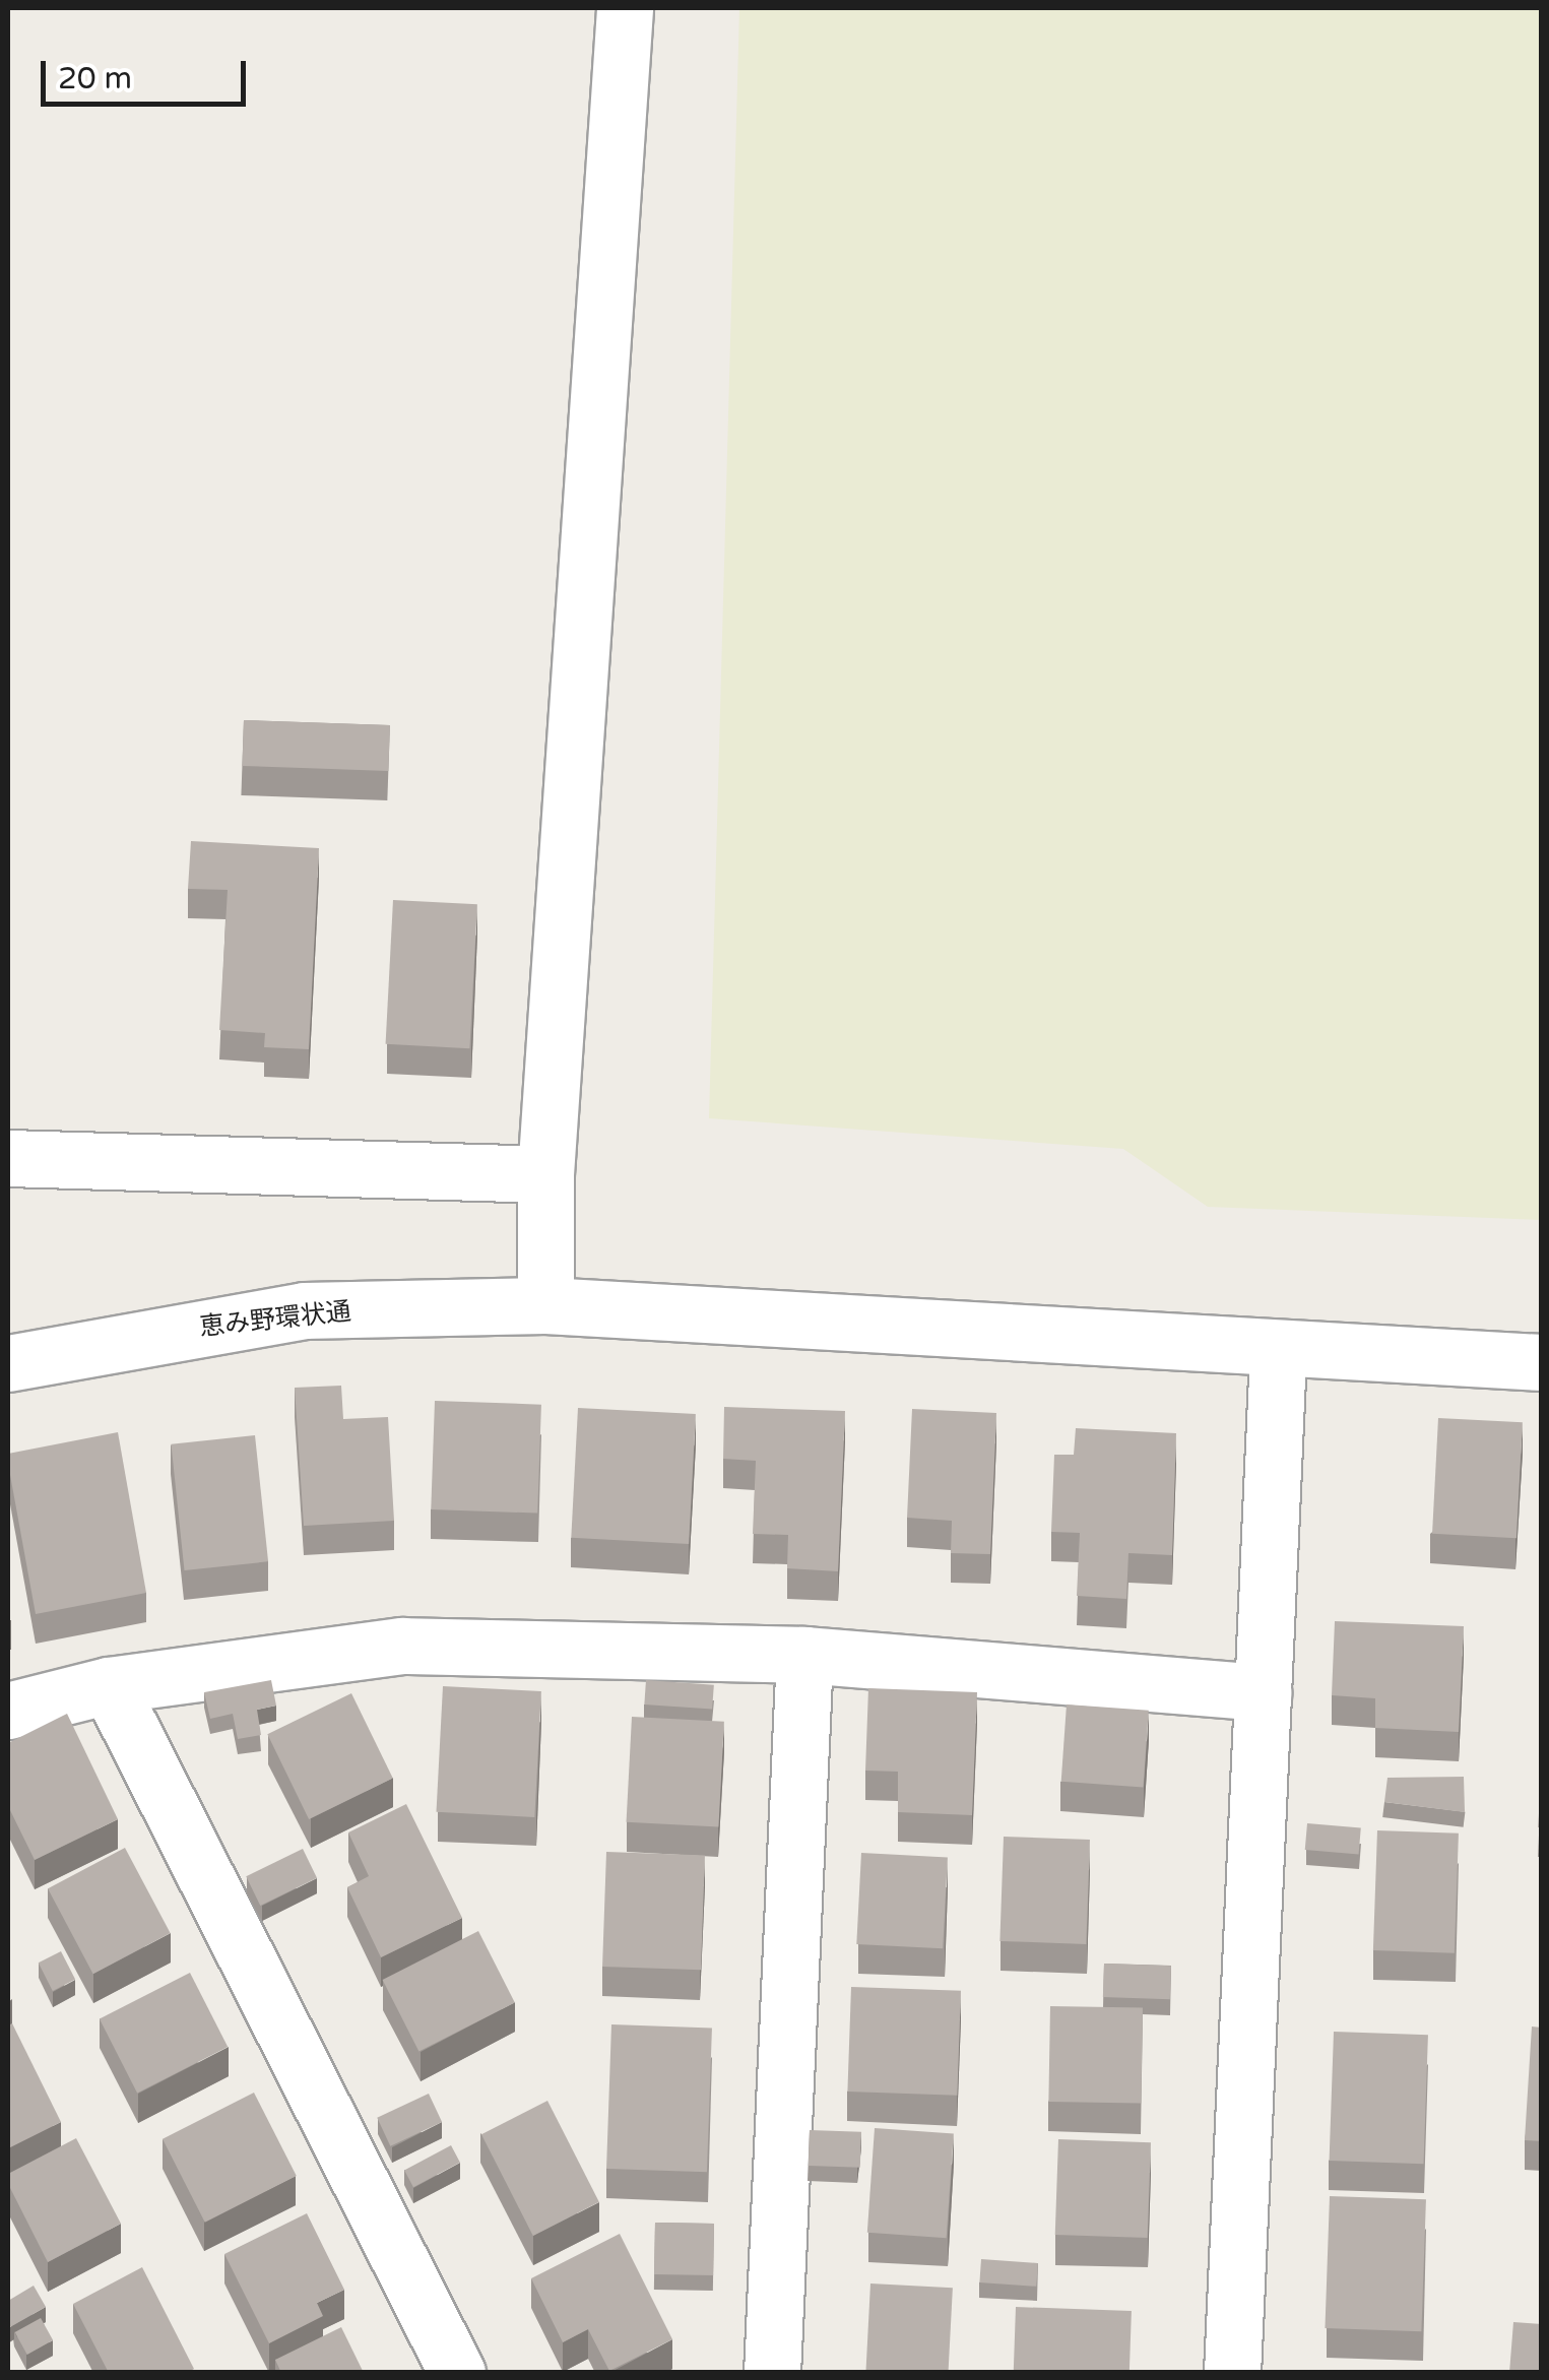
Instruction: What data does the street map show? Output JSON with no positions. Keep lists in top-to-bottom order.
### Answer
{
  "streets": {
    "street": ["恵み野環状通"]
  },
  "scale_bar": "20 m"
}
